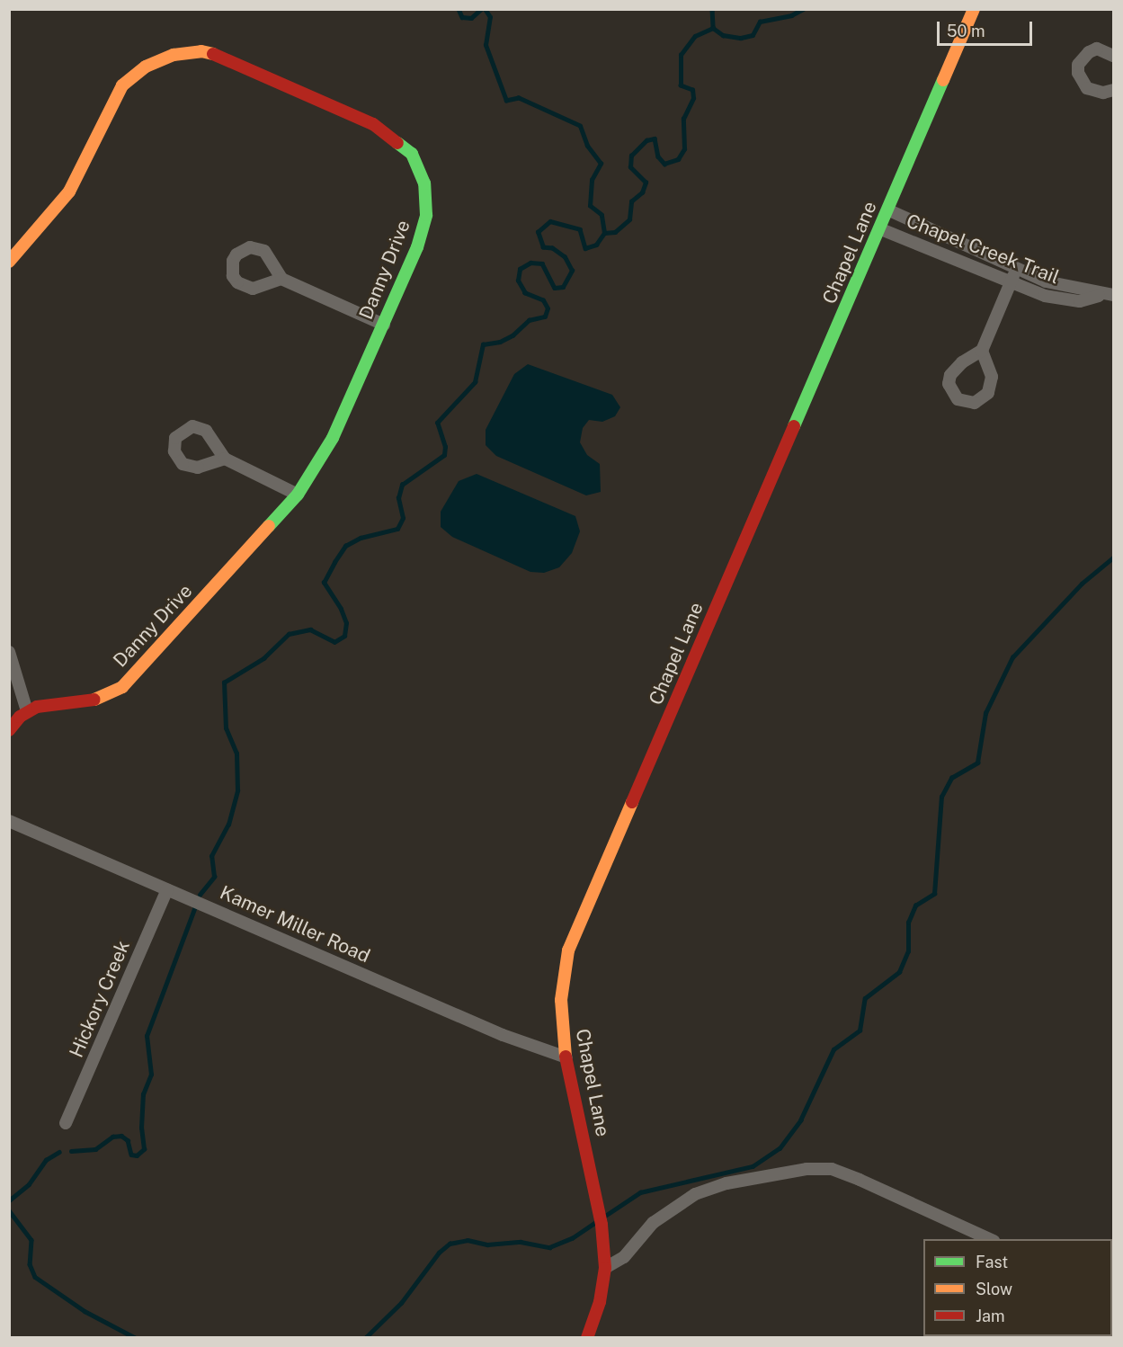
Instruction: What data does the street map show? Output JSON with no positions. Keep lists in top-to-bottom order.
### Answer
{
  "streets": {
    "street": [
      "Chapel Creek Trail",
      "Chapel Lane",
      "Danny Drive",
      "Kamer Miller Road",
      "Hickory Creek"
    ]
  },
  "crossings": [
    ["Chapel Creek Trail", "Chapel Lane"],
    ["Chapel Lane", "Kamer Miller Road"],
    ["Kamer Miller Road", "Hickory Creek"]
  ],
  "legend": ["Fast", "Slow", "Jam"],
  "scale_bar": "50 m"
}
